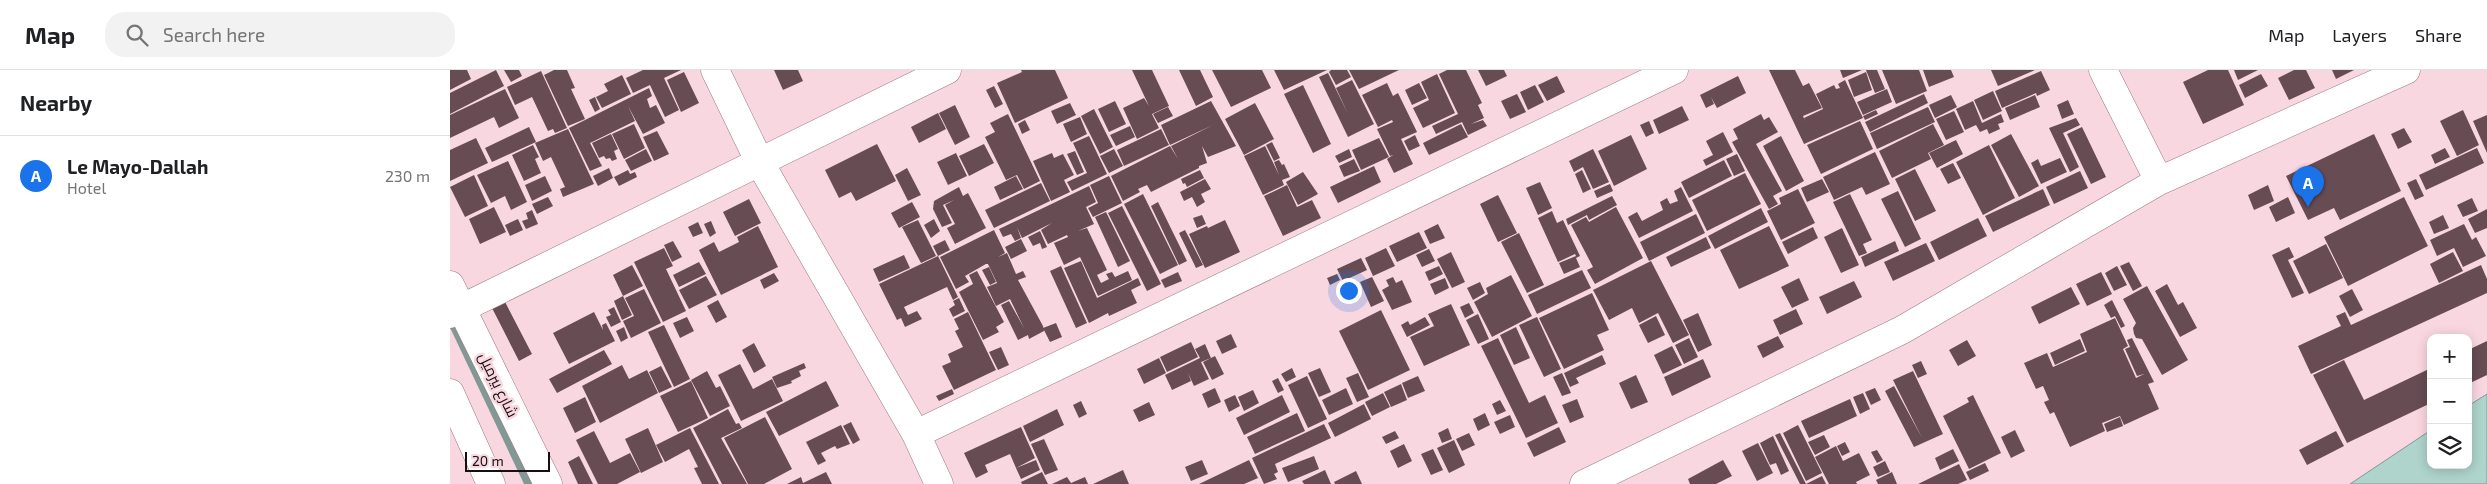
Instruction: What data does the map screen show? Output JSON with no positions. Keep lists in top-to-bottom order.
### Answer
{
  "streets": {
    "street": ["شارع بيرميل"]
  },
  "scale_bar": "20 m",
  "page": {
    "header": "Map",
    "search": "Search here",
    "nav": ["Map", "Layers", "Share"],
    "heading": "Nearby",
    "list": [
      {
        "mark": "A",
        "name": "Le Mayo-Dallah",
        "note": "Hotel",
        "value": "230 m"
      }
    ],
    "pins": "A",
    "map_buttons": ["+", "−"],
    "scale": "20 m"
  }
}
